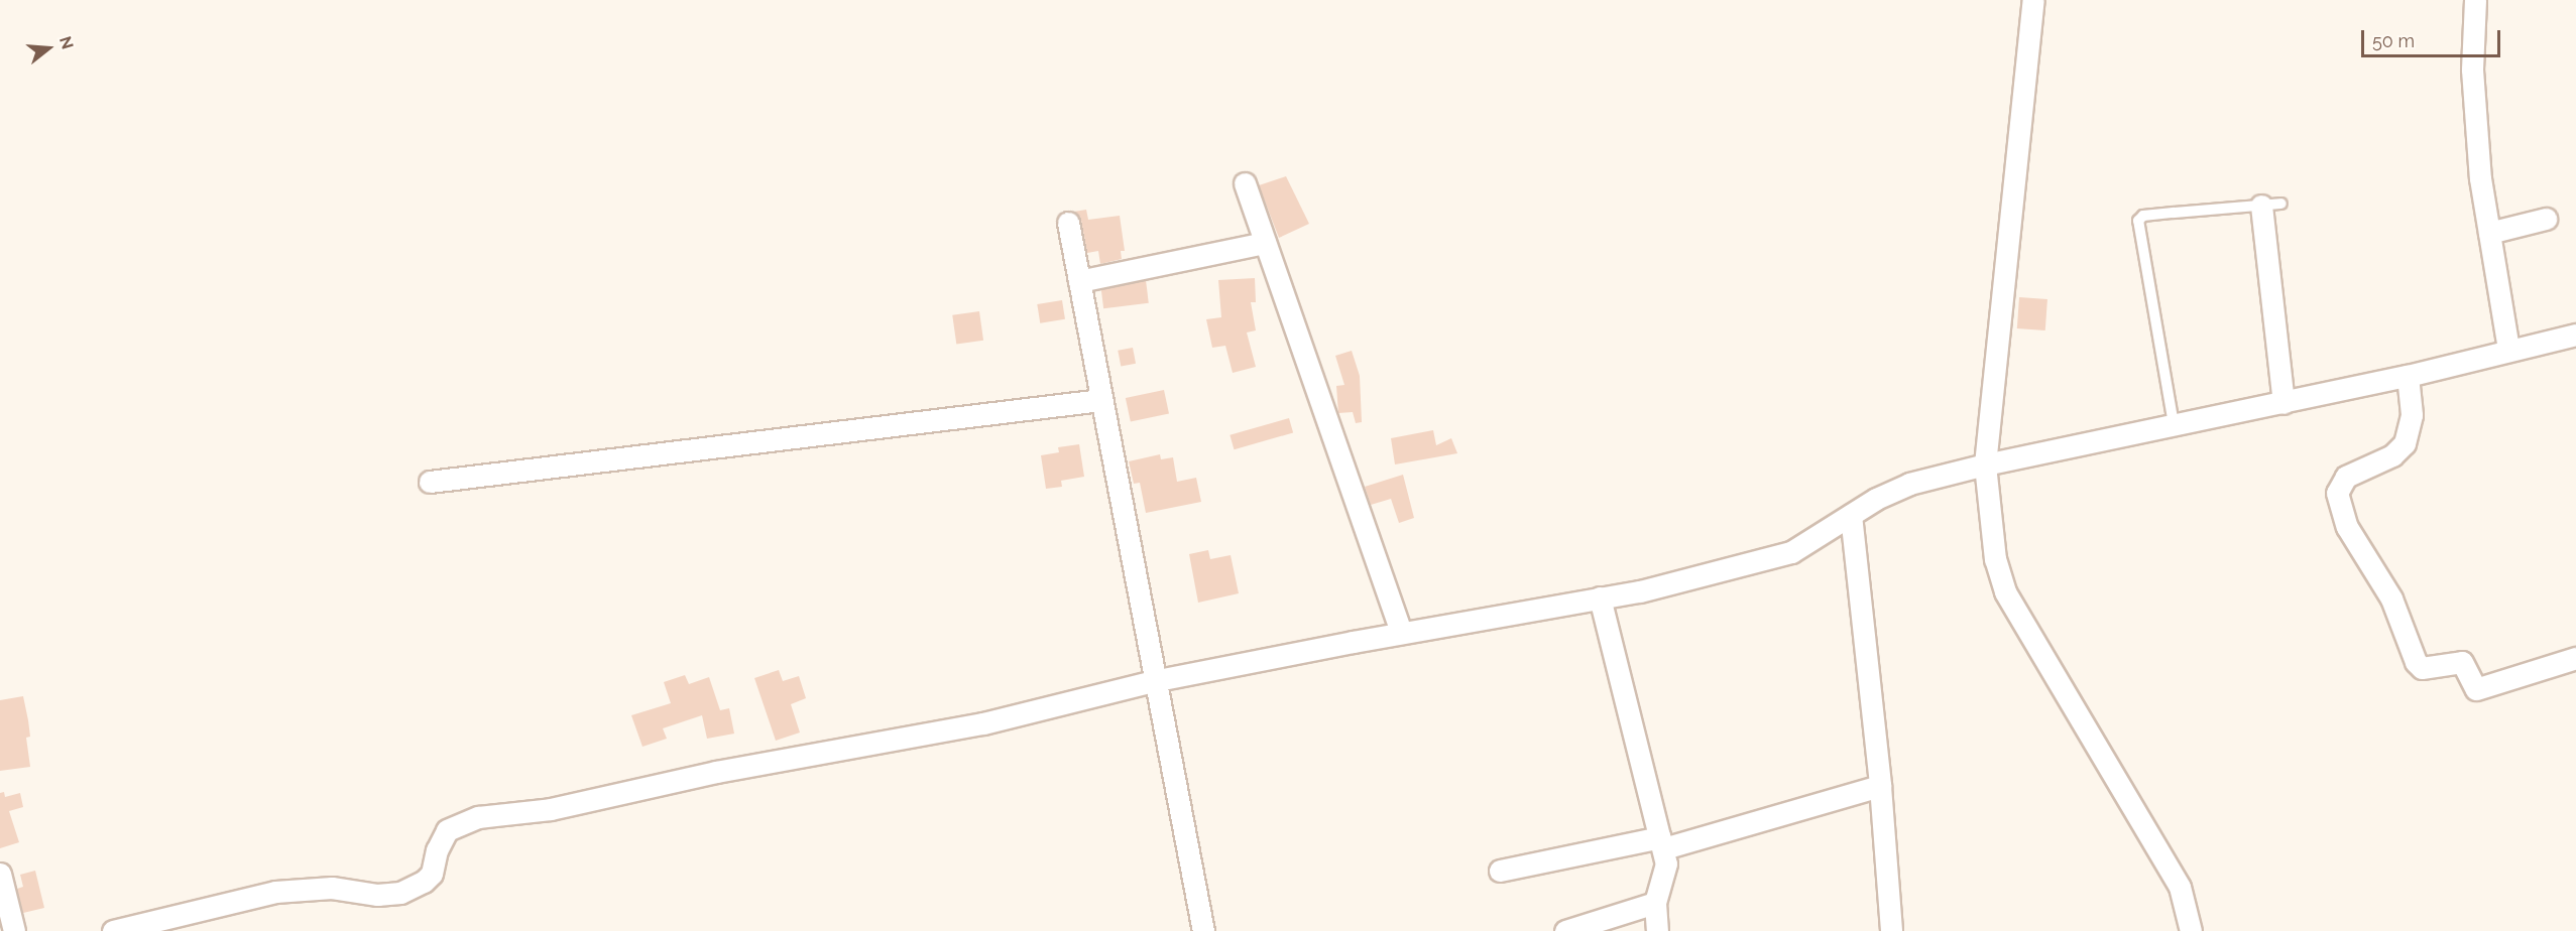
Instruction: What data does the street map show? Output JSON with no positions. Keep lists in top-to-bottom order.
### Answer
{
  "scale_bar": "50 m",
  "north": "right"
}
